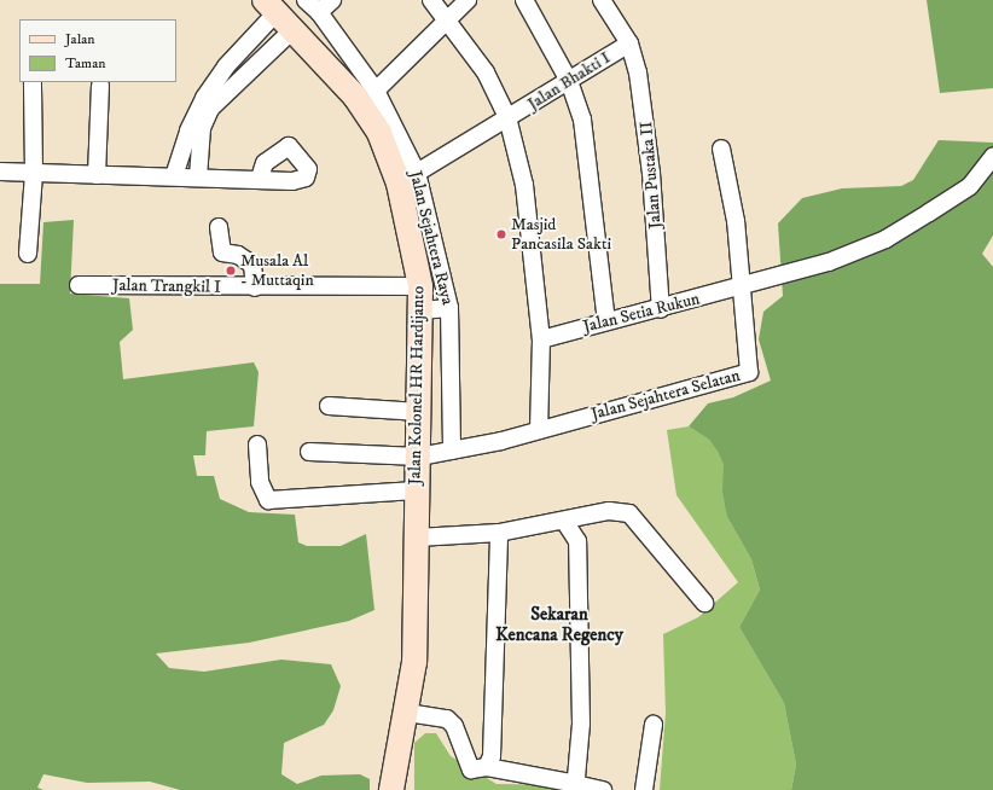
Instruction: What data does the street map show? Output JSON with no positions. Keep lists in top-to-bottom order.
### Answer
{
  "streets": {
    "main road": ["Jalan Kolonel HR Hardijanto"],
    "street": [
      "Jalan Bhakti I",
      "Jalan Pustaka II",
      "Jalan Sejahtera Raya",
      "Jalan Trangkil I",
      "Jalan Setia Rukun",
      "Jalan Sejahtera Selatan"
    ]
  },
  "crossings": [
    ["Jalan Bhakti I", "Jalan Pustaka II"],
    ["Jalan Bhakti I", "Jalan Sejahtera Raya"],
    ["Jalan Pustaka II", "Jalan Setia Rukun"],
    ["Jalan Sejahtera Raya", "Jalan Trangkil I"],
    ["Jalan Sejahtera Raya", "Jalan Kolonel HR Hardijanto"],
    ["Jalan Sejahtera Raya", "Jalan Sejahtera Selatan"],
    ["Jalan Trangkil I", "Jalan Kolonel HR Hardijanto"],
    ["Jalan Setia Rukun", "Jalan Sejahtera Selatan"],
    ["Jalan Kolonel HR Hardijanto", "Jalan Sejahtera Selatan"]
  ],
  "districts": ["Sekaran Kencana Regency"],
  "places": ["Masjid Pancasila Sakti", "Musala Al - Muttaqin"],
  "legend": ["Jalan", "Taman"]
}
